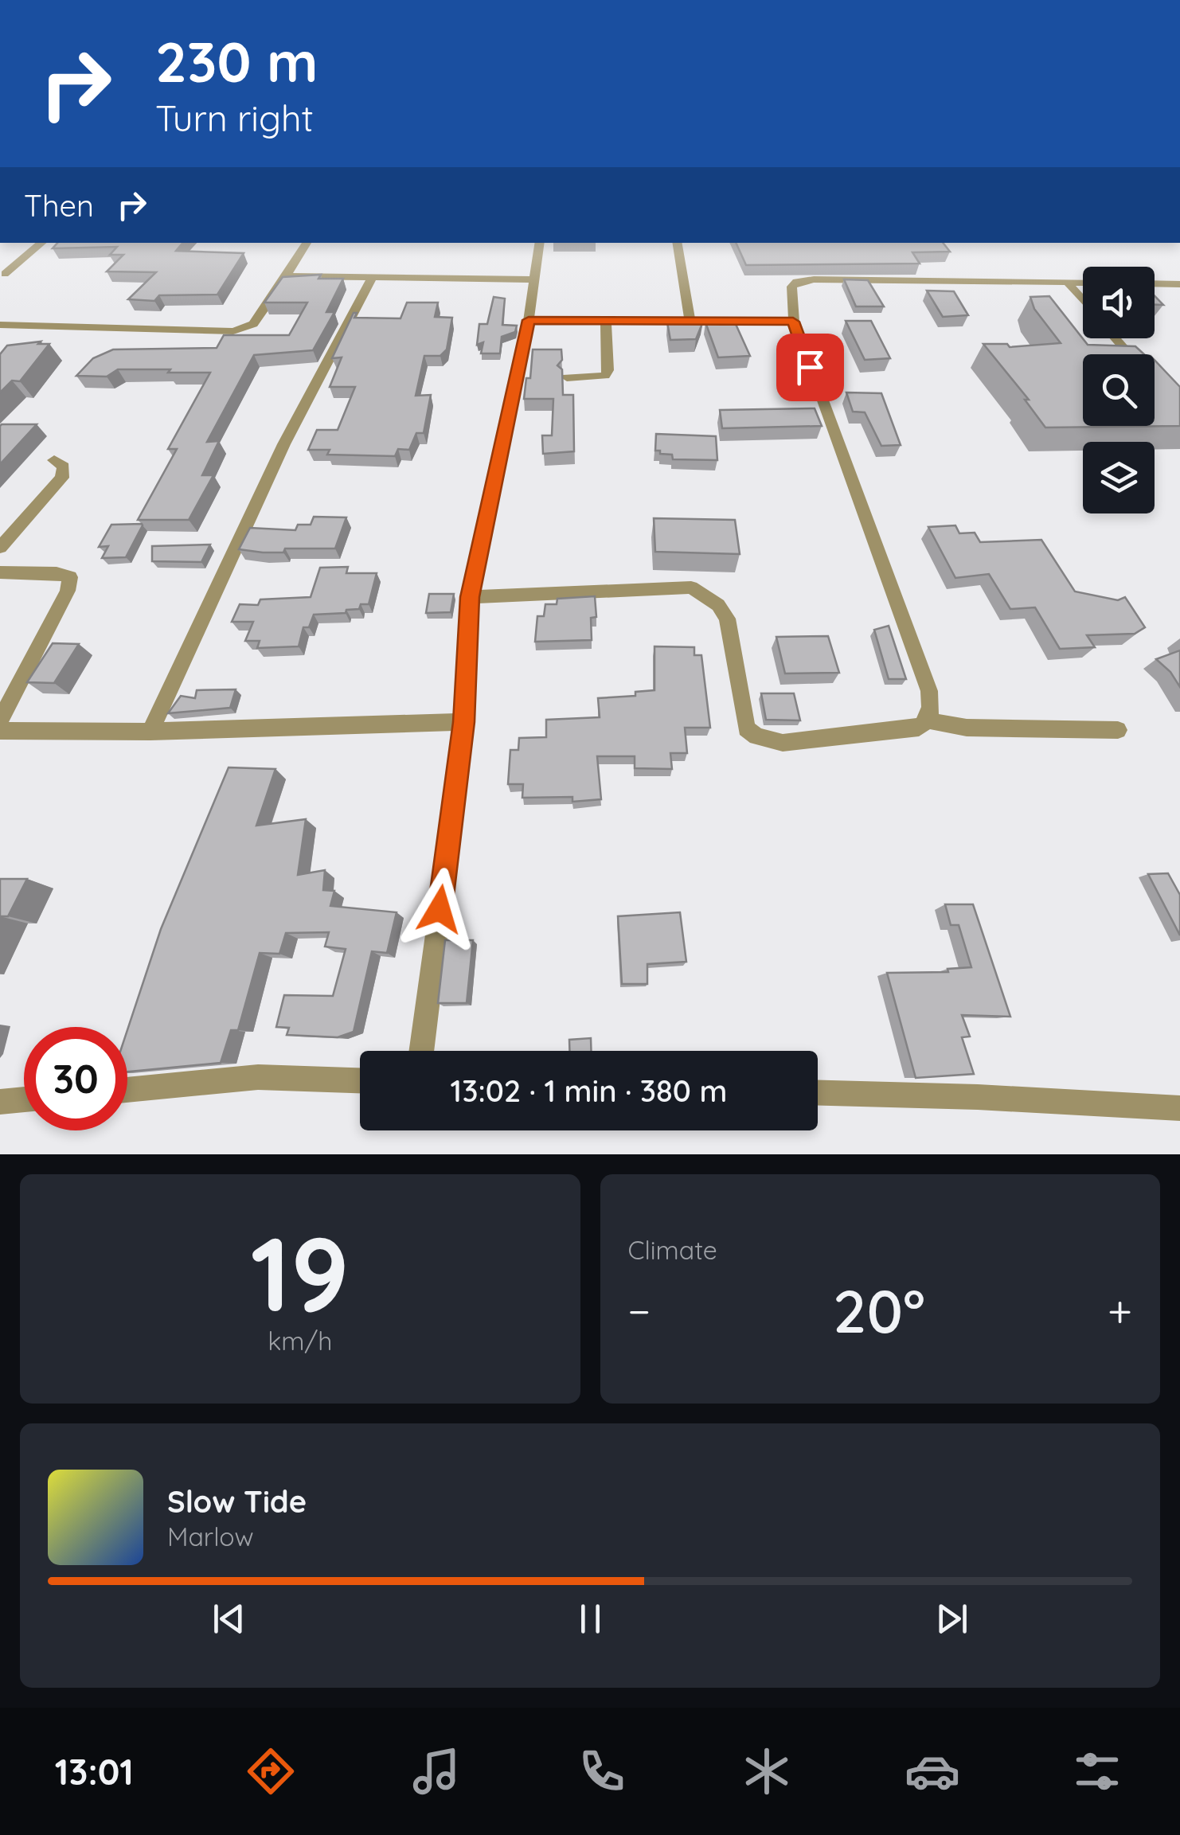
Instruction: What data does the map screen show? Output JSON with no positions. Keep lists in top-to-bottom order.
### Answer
{
  "page": {
    "turn": ["230 m", "Turn right"],
    "then": "Then",
    "limit": "30",
    "trip": "13:02 · 1 min · 380 m",
    "tile": [
      ["19", "km/h"],
      "Climate"
    ],
    "heat": ["−", "20°", "+"],
    "song": ["Slow Tide", "Marlow"],
    "tabs": "13:01"
  }
}
